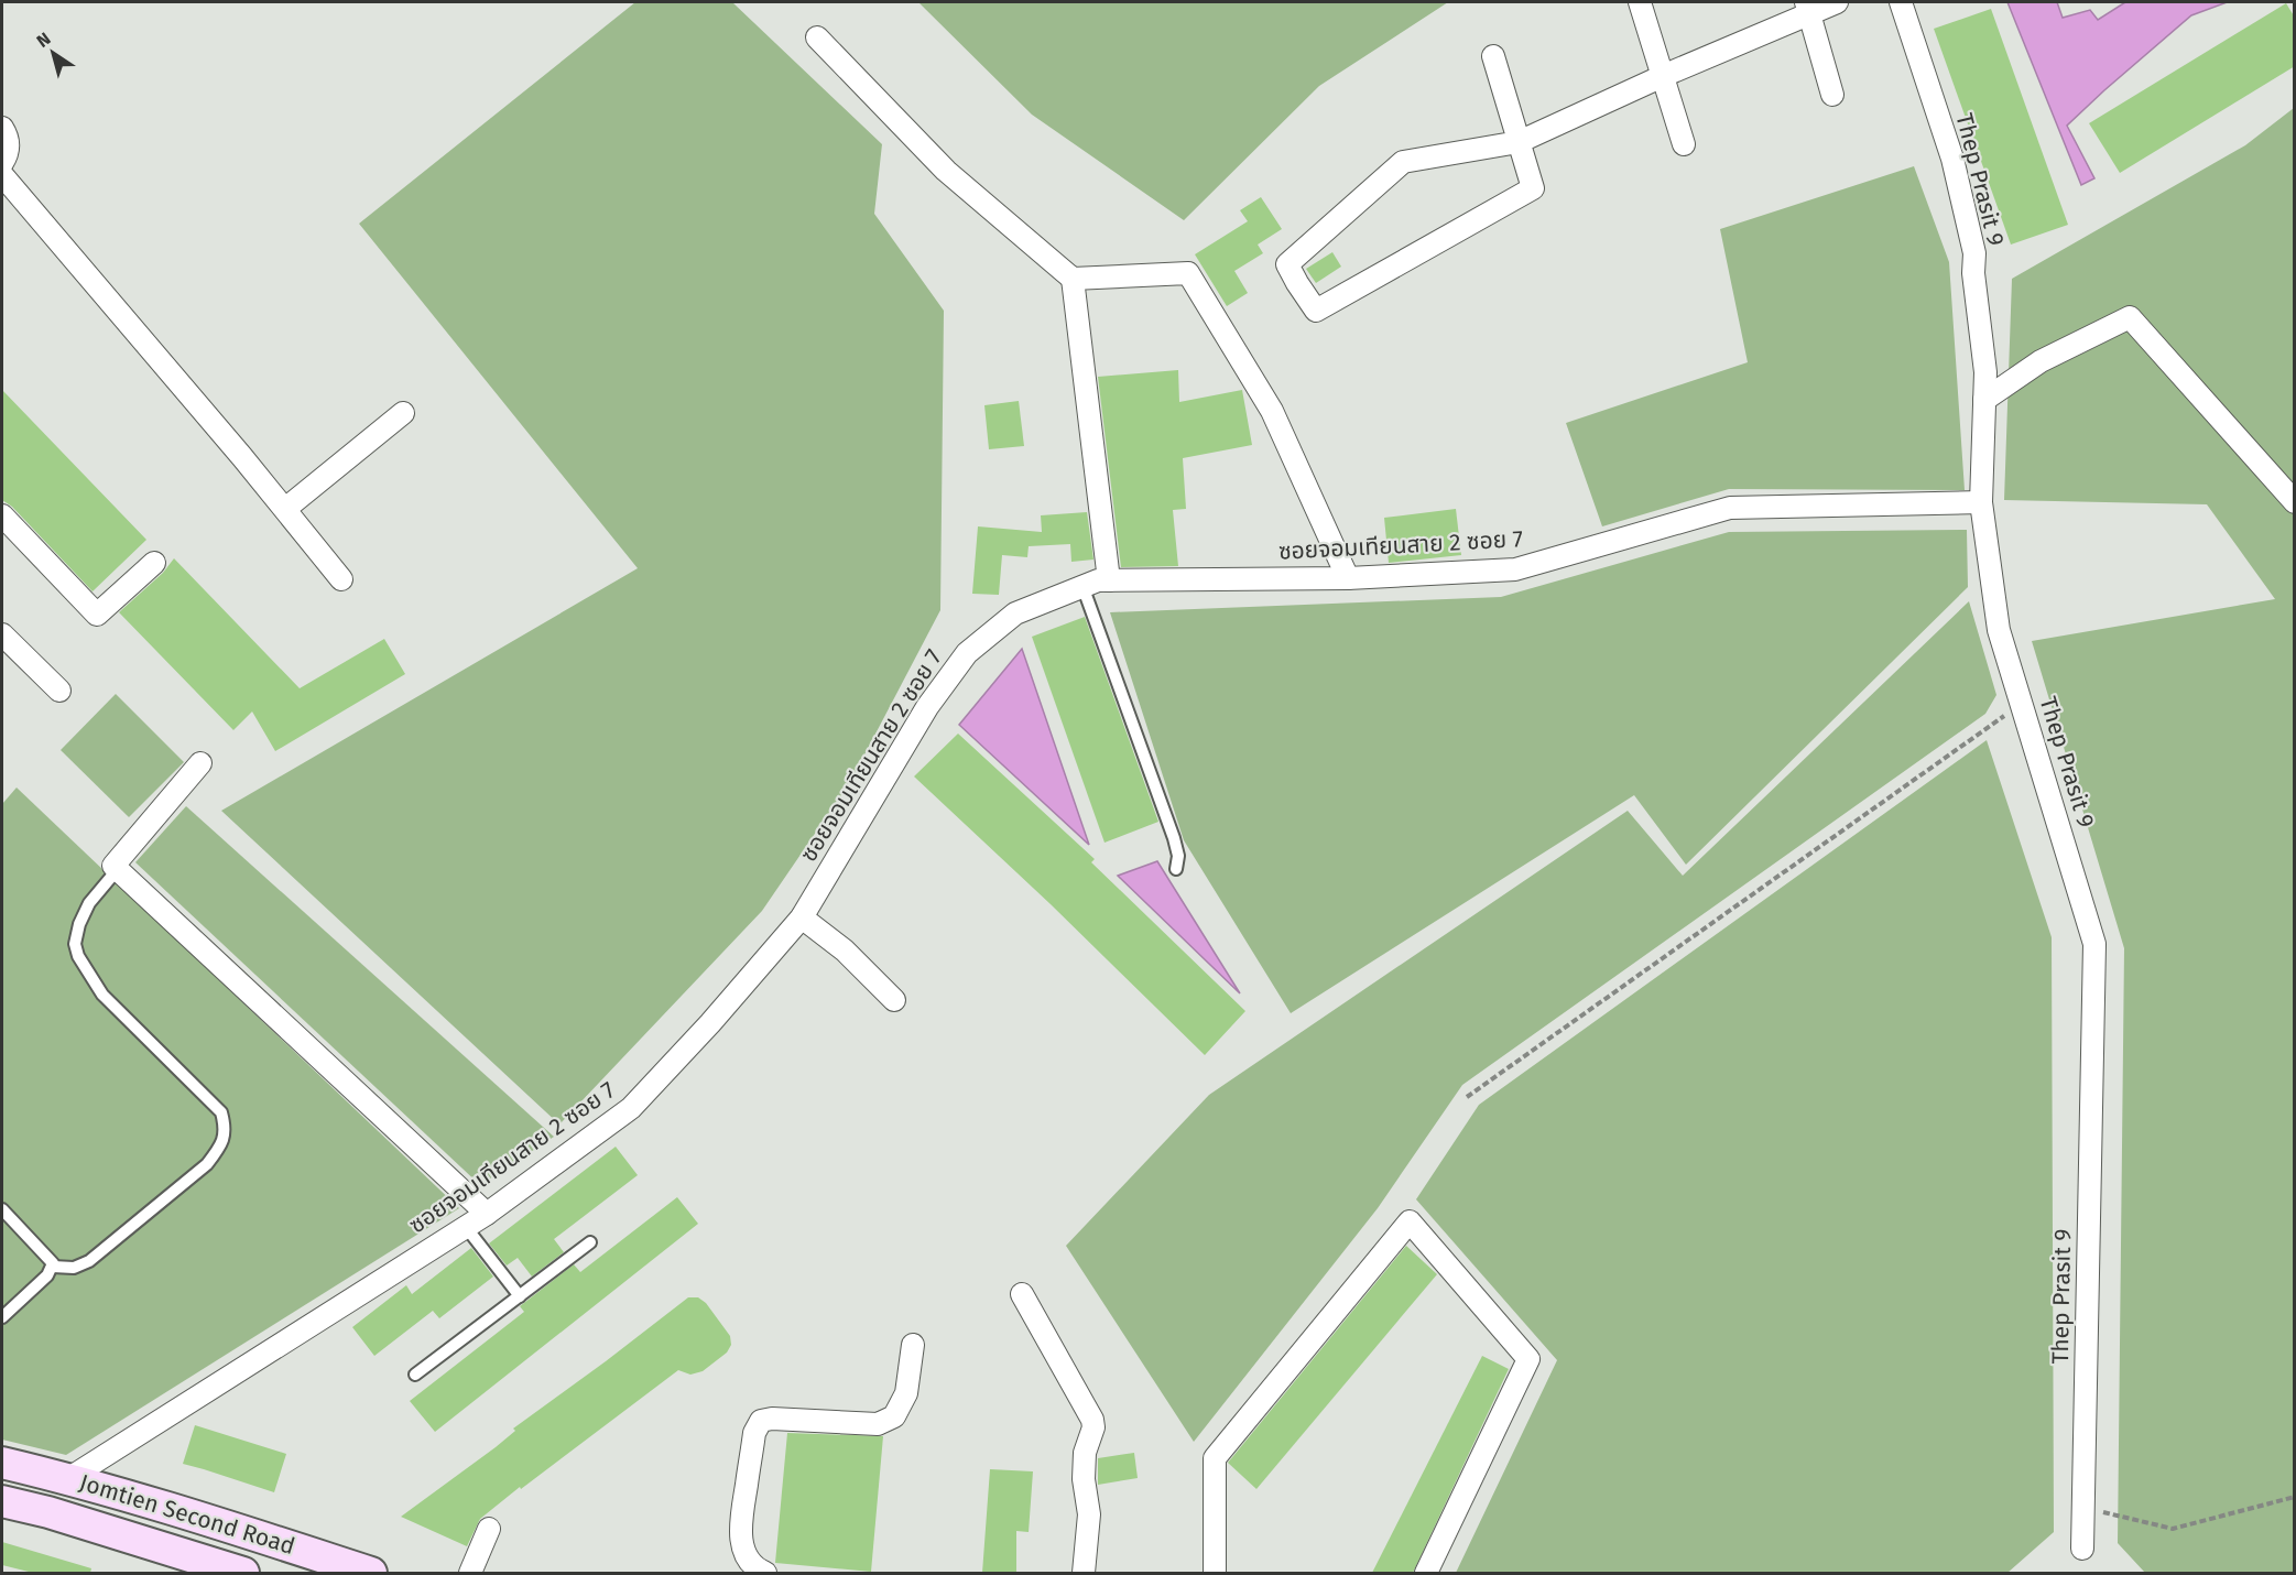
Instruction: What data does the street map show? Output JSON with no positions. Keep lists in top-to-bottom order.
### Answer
{
  "streets": {
    "main road": ["Jomtien Second Road"],
    "street": ["Thep Prasit 9", "ซอยจอมเทียนสาย 2 ซอย 7"]
  },
  "crossings": [
    ["Thep Prasit 9", "ซอยจอมเทียนสาย 2 ซอย 7"],
    ["ซอยจอมเทียนสาย 2 ซอย 7", "Jomtien Second Road"]
  ],
  "north": "top left"
}
